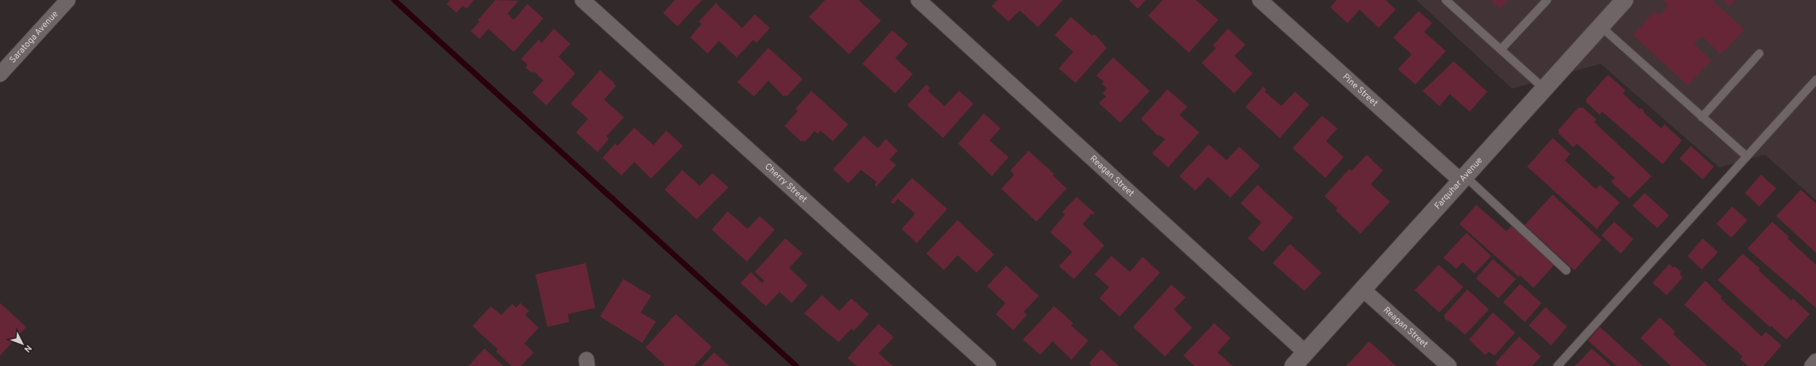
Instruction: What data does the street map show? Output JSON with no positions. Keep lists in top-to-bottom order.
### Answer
{
  "streets": {
    "street": [
      "Saratoga Avenue",
      "Pine Street",
      "Reagan Street",
      "Farquhar Avenue",
      "Cherry Street"
    ]
  },
  "crossings": [
    ["Pine Street", "Farquhar Avenue"],
    ["Reagan Street", "Farquhar Avenue"]
  ],
  "north": "bottom right"
}
